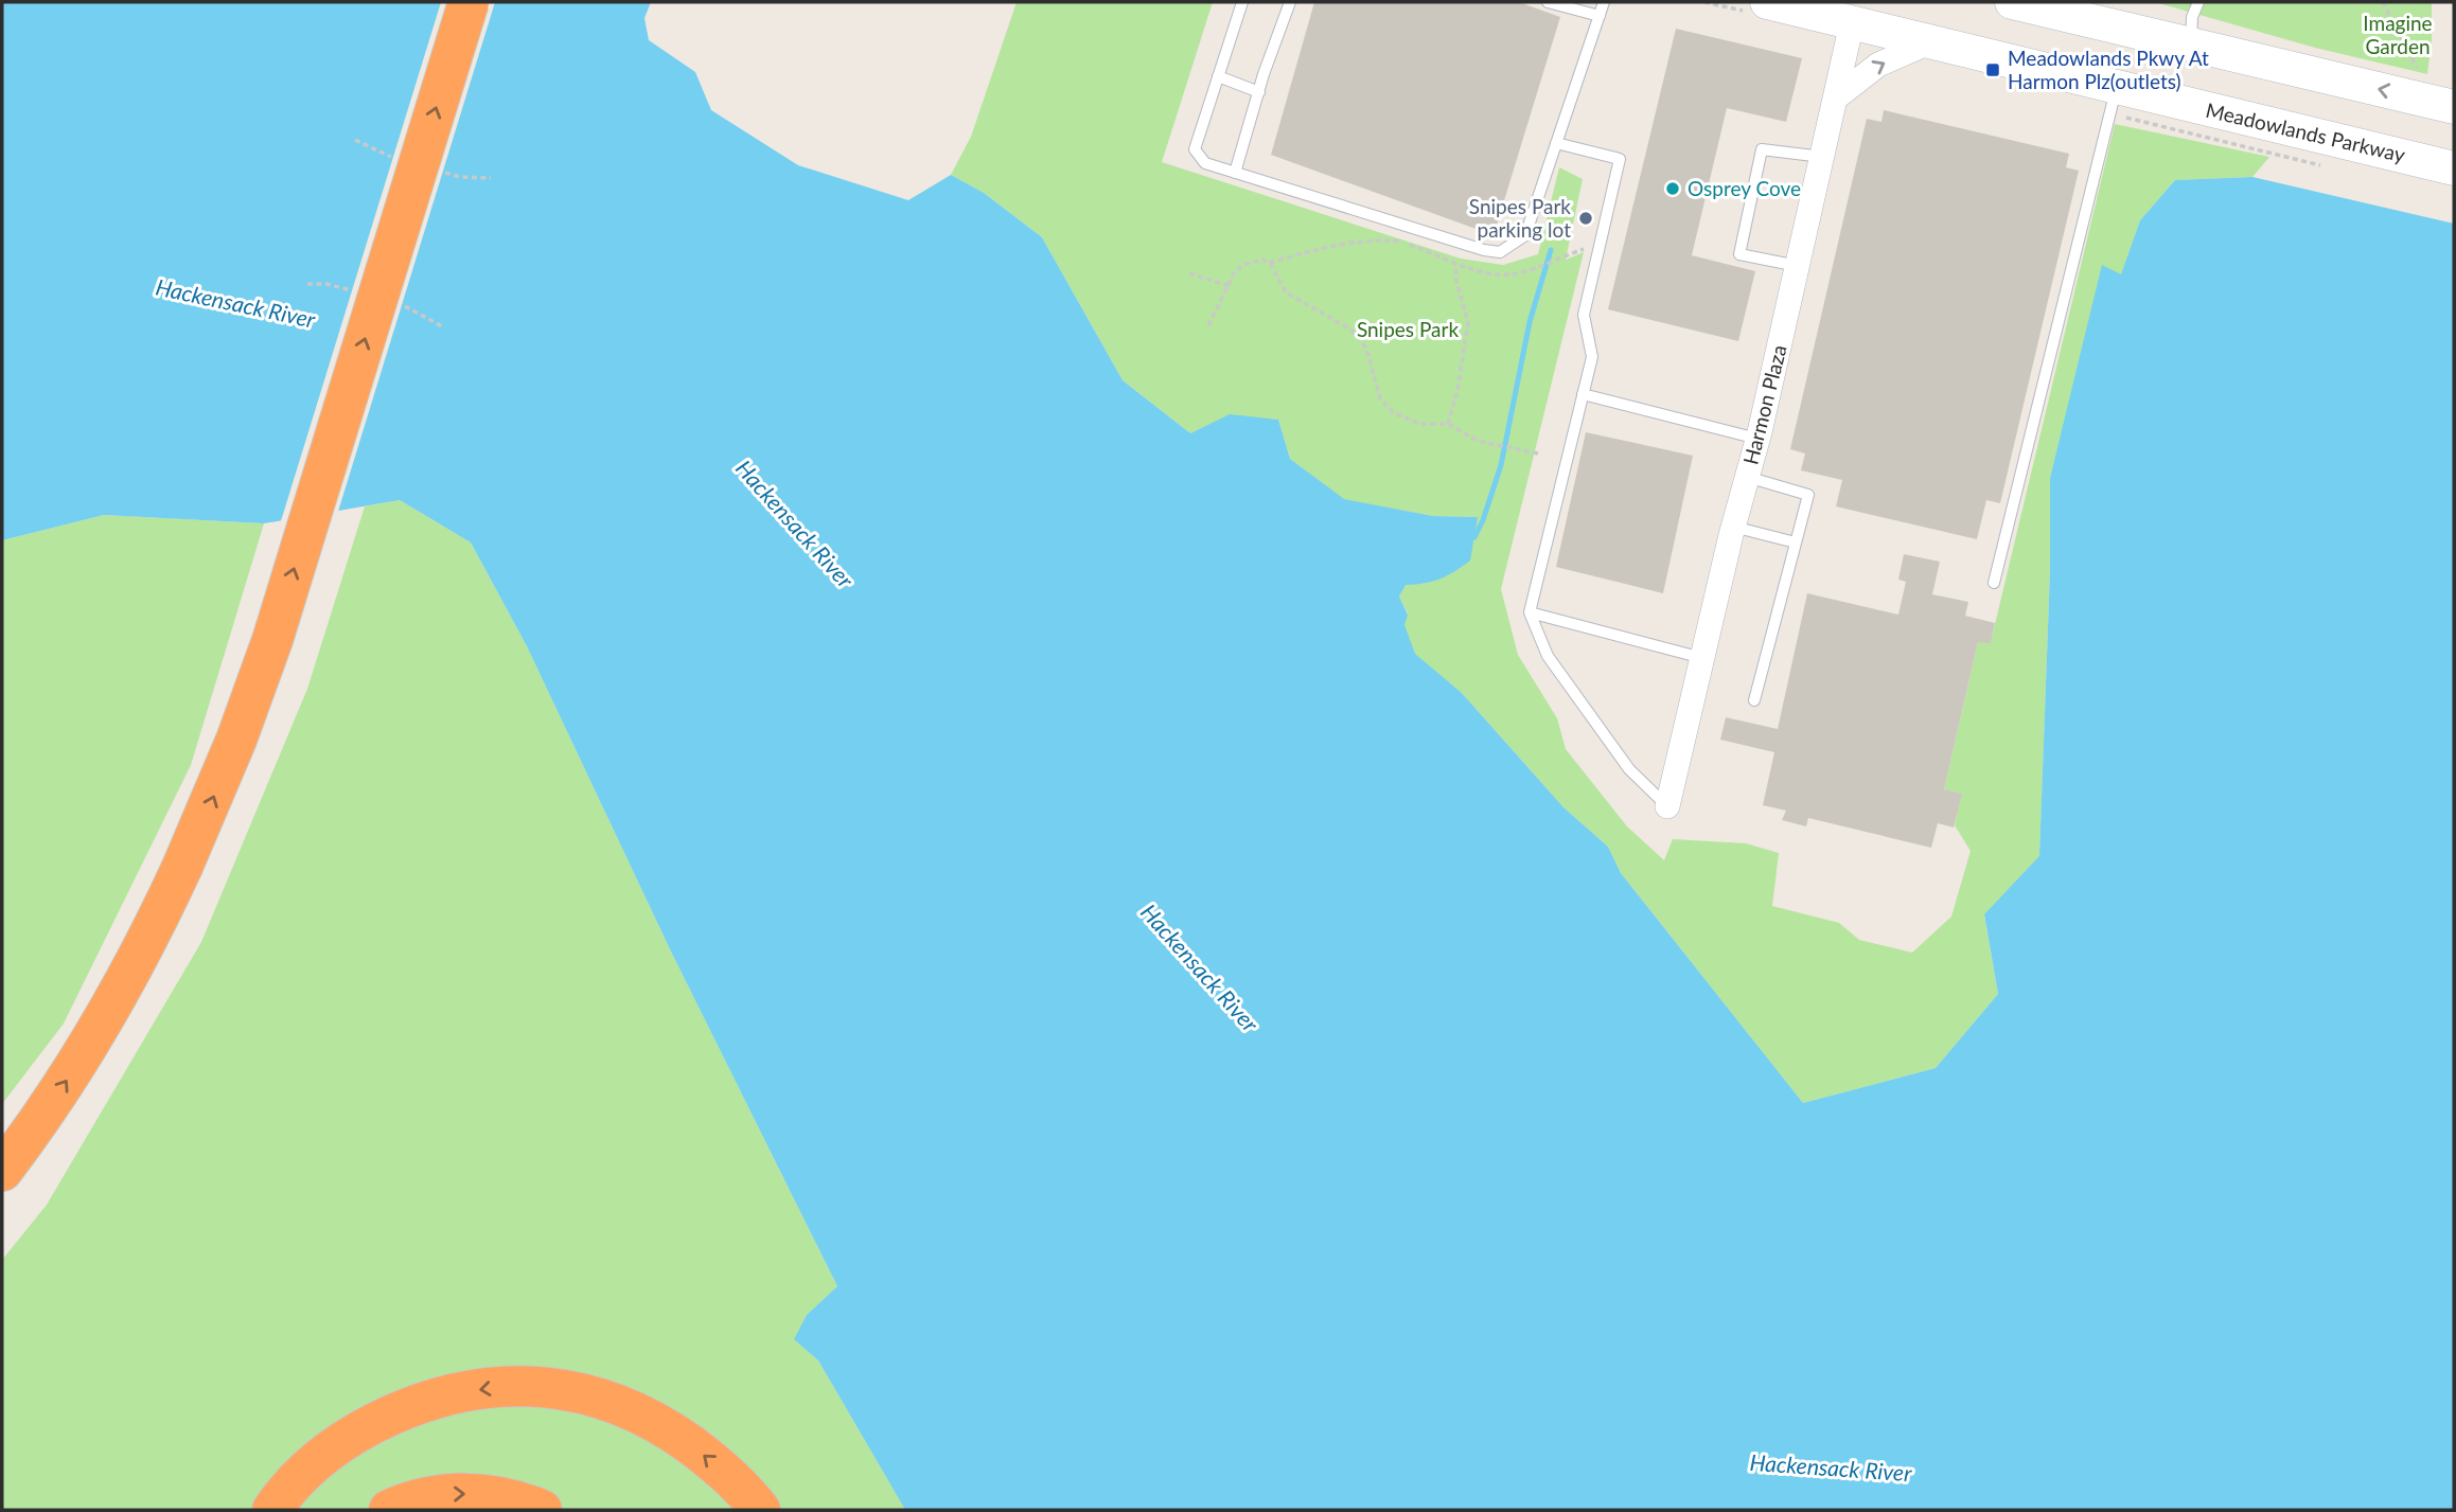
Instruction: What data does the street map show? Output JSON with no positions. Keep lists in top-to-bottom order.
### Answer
{
  "streets": {
    "main road": ["Meadowlands Parkway"],
    "street": ["Harmon Plaza"]
  },
  "crossings": [
    ["Meadowlands Parkway", "Harmon Plaza"]
  ],
  "water": ["Hackensack River"],
  "parks": ["Imagine Garden", "Snipes Park"],
  "places": {
    "transit": ["Meadowlands Pkwy At Harmon Plz(outlets)"],
    "other": ["Osprey Cove", "Snipes Park parking lot"]
  }
}
